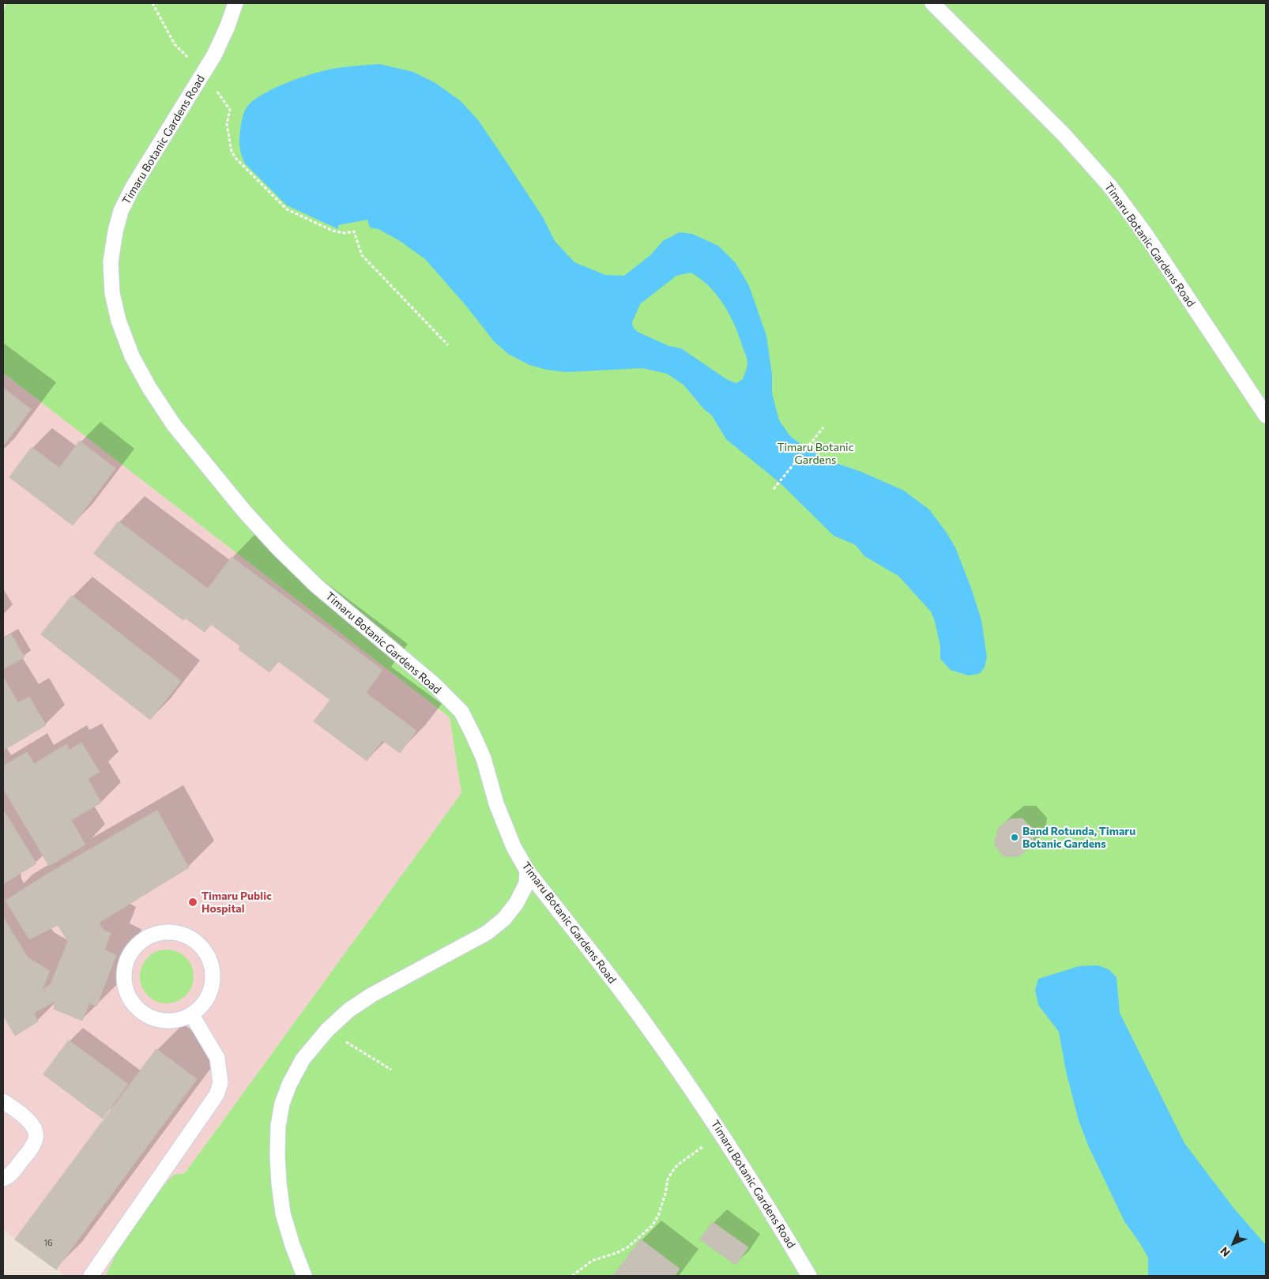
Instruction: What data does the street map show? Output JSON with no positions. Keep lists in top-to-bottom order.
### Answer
{
  "streets": {
    "lane": ["Timaru Botanic Gardens Road"]
  },
  "parks": ["Timaru Botanic Gardens"],
  "places": ["Band Rotunda, Timaru Botanic Gardens", "Timaru Public Hospital"],
  "house_numbers": ["16"],
  "north": "bottom left"
}
